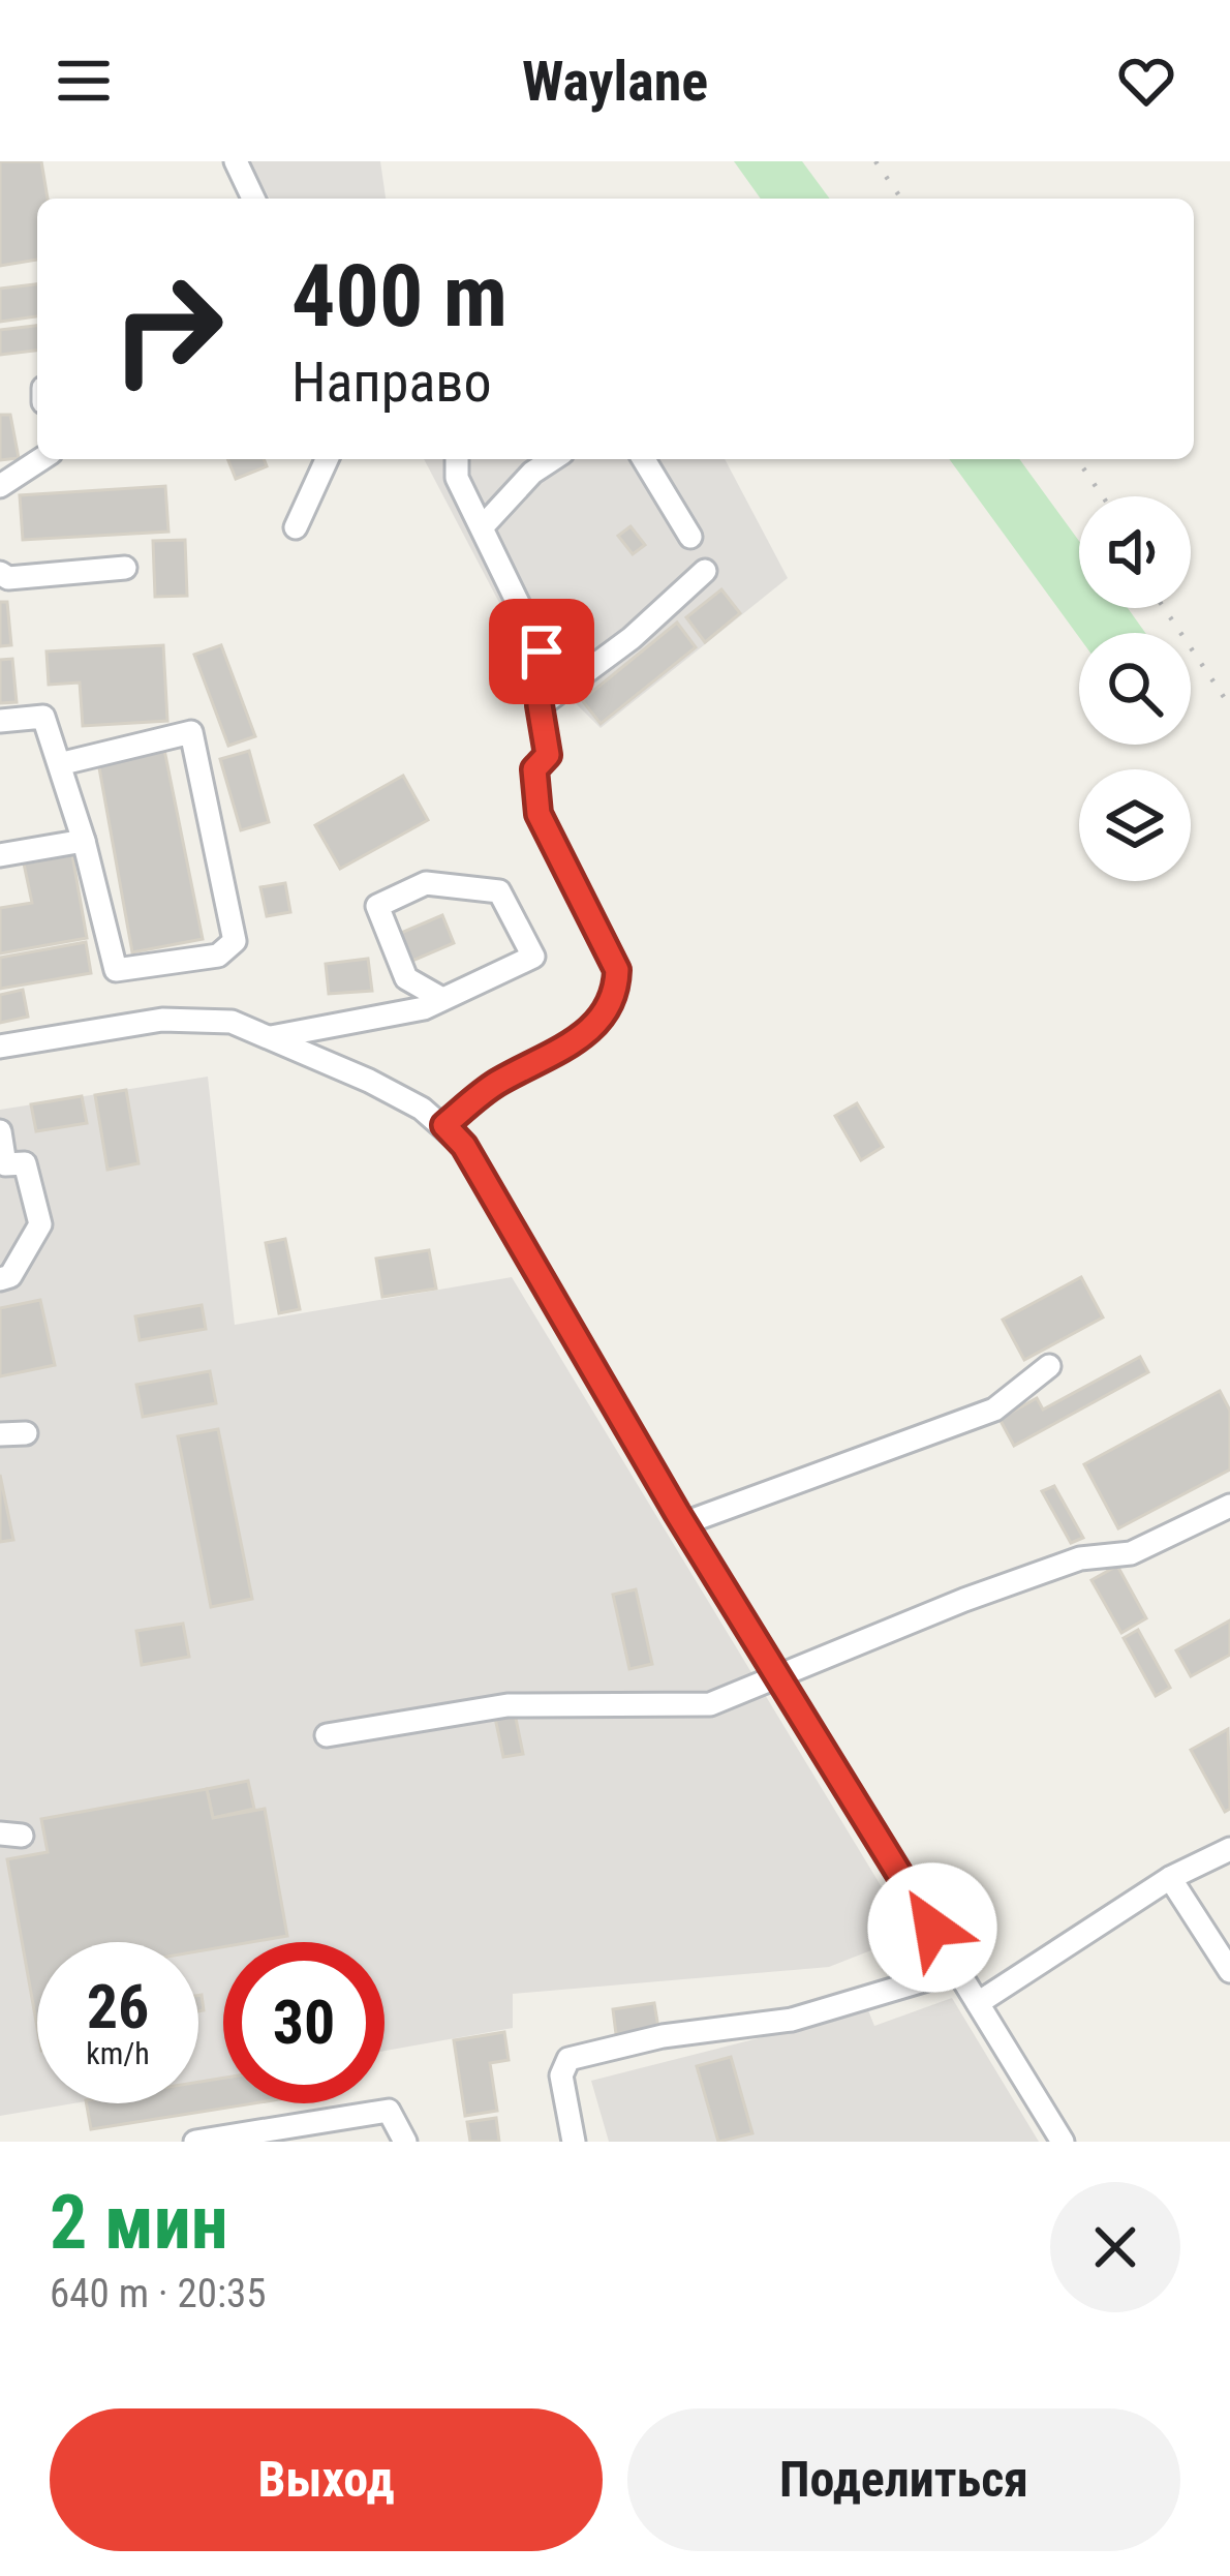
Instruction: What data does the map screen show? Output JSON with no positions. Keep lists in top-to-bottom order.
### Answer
{
  "page": {
    "header": "Waylane",
    "turn": ["400 m", "Направо"],
    "speed": "26 km/h",
    "limit": "30",
    "heading": ["2 мин", "640 m · 20:35"],
    "buttons": ["Выход", "Поделиться"]
  }
}
